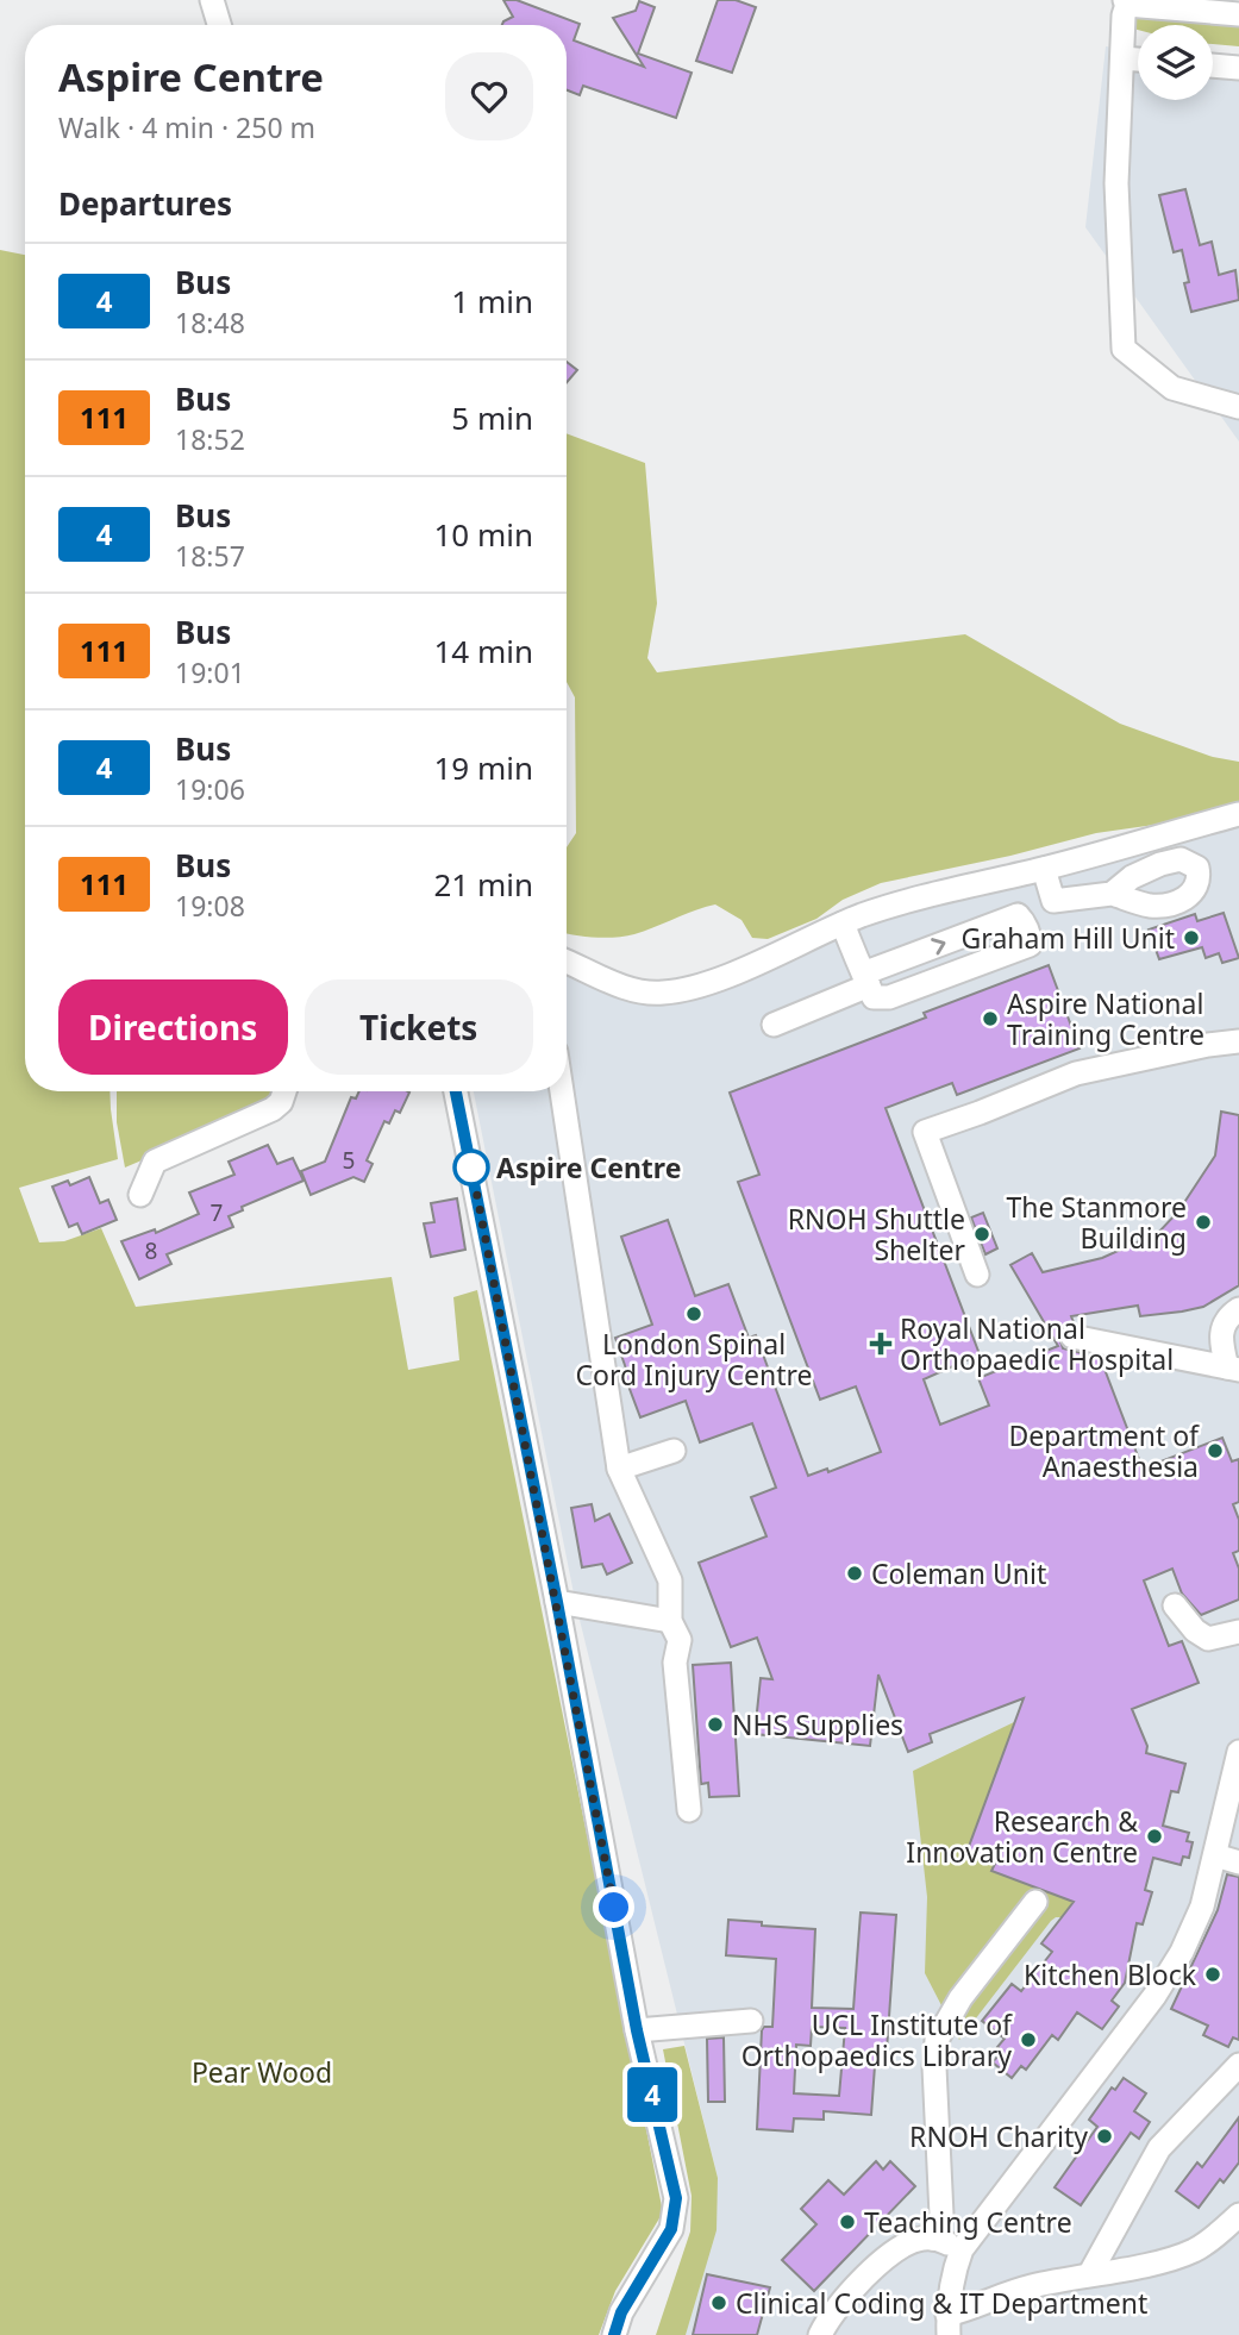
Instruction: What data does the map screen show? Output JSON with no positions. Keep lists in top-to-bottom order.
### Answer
{
  "parks": ["Pear Wood"],
  "places": {
    "other": [
      "Graham Hill Unit",
      "Aspire National Training Centre",
      "Aspire Centre",
      "The Stanmore Building",
      "RNOH Shuttle Shelter",
      "London Spinal Cord Injury Centre",
      "Department of Anaesthesia",
      "Coleman Unit",
      "NHS Supplies",
      "Research & Innovation Centre",
      "Kitchen Block",
      "UCL Institute of Orthopaedics Library",
      "RNOH Charity",
      "Teaching Centre",
      "Clinical Coding & IT Department"
    ],
    "health": ["Royal National Orthopaedic Hospital"]
  },
  "lines": ["bus line 4"],
  "house_numbers": ["5", "7", "8"],
  "page": {
    "on_map": "4",
    "heading": [
      ["Aspire Centre", "Walk · 4 min · 250 m"],
      "Departures"
    ],
    "list": [
      {
        "mark": "4",
        "name": "Bus",
        "note": "18:48",
        "value": "1 min"
      },
      {
        "mark": "111",
        "name": "Bus",
        "note": "18:52",
        "value": "5 min"
      },
      {
        "mark": "4",
        "name": "Bus",
        "note": "18:57",
        "value": "10 min"
      },
      {
        "mark": "111",
        "name": "Bus",
        "note": "19:01",
        "value": "14 min"
      },
      {
        "mark": "4",
        "name": "Bus",
        "note": "19:06",
        "value": "19 min"
      },
      {
        "mark": "111",
        "name": "Bus",
        "note": "19:08",
        "value": "21 min"
      }
    ],
    "buttons": ["Directions", "Tickets"]
  }
}
